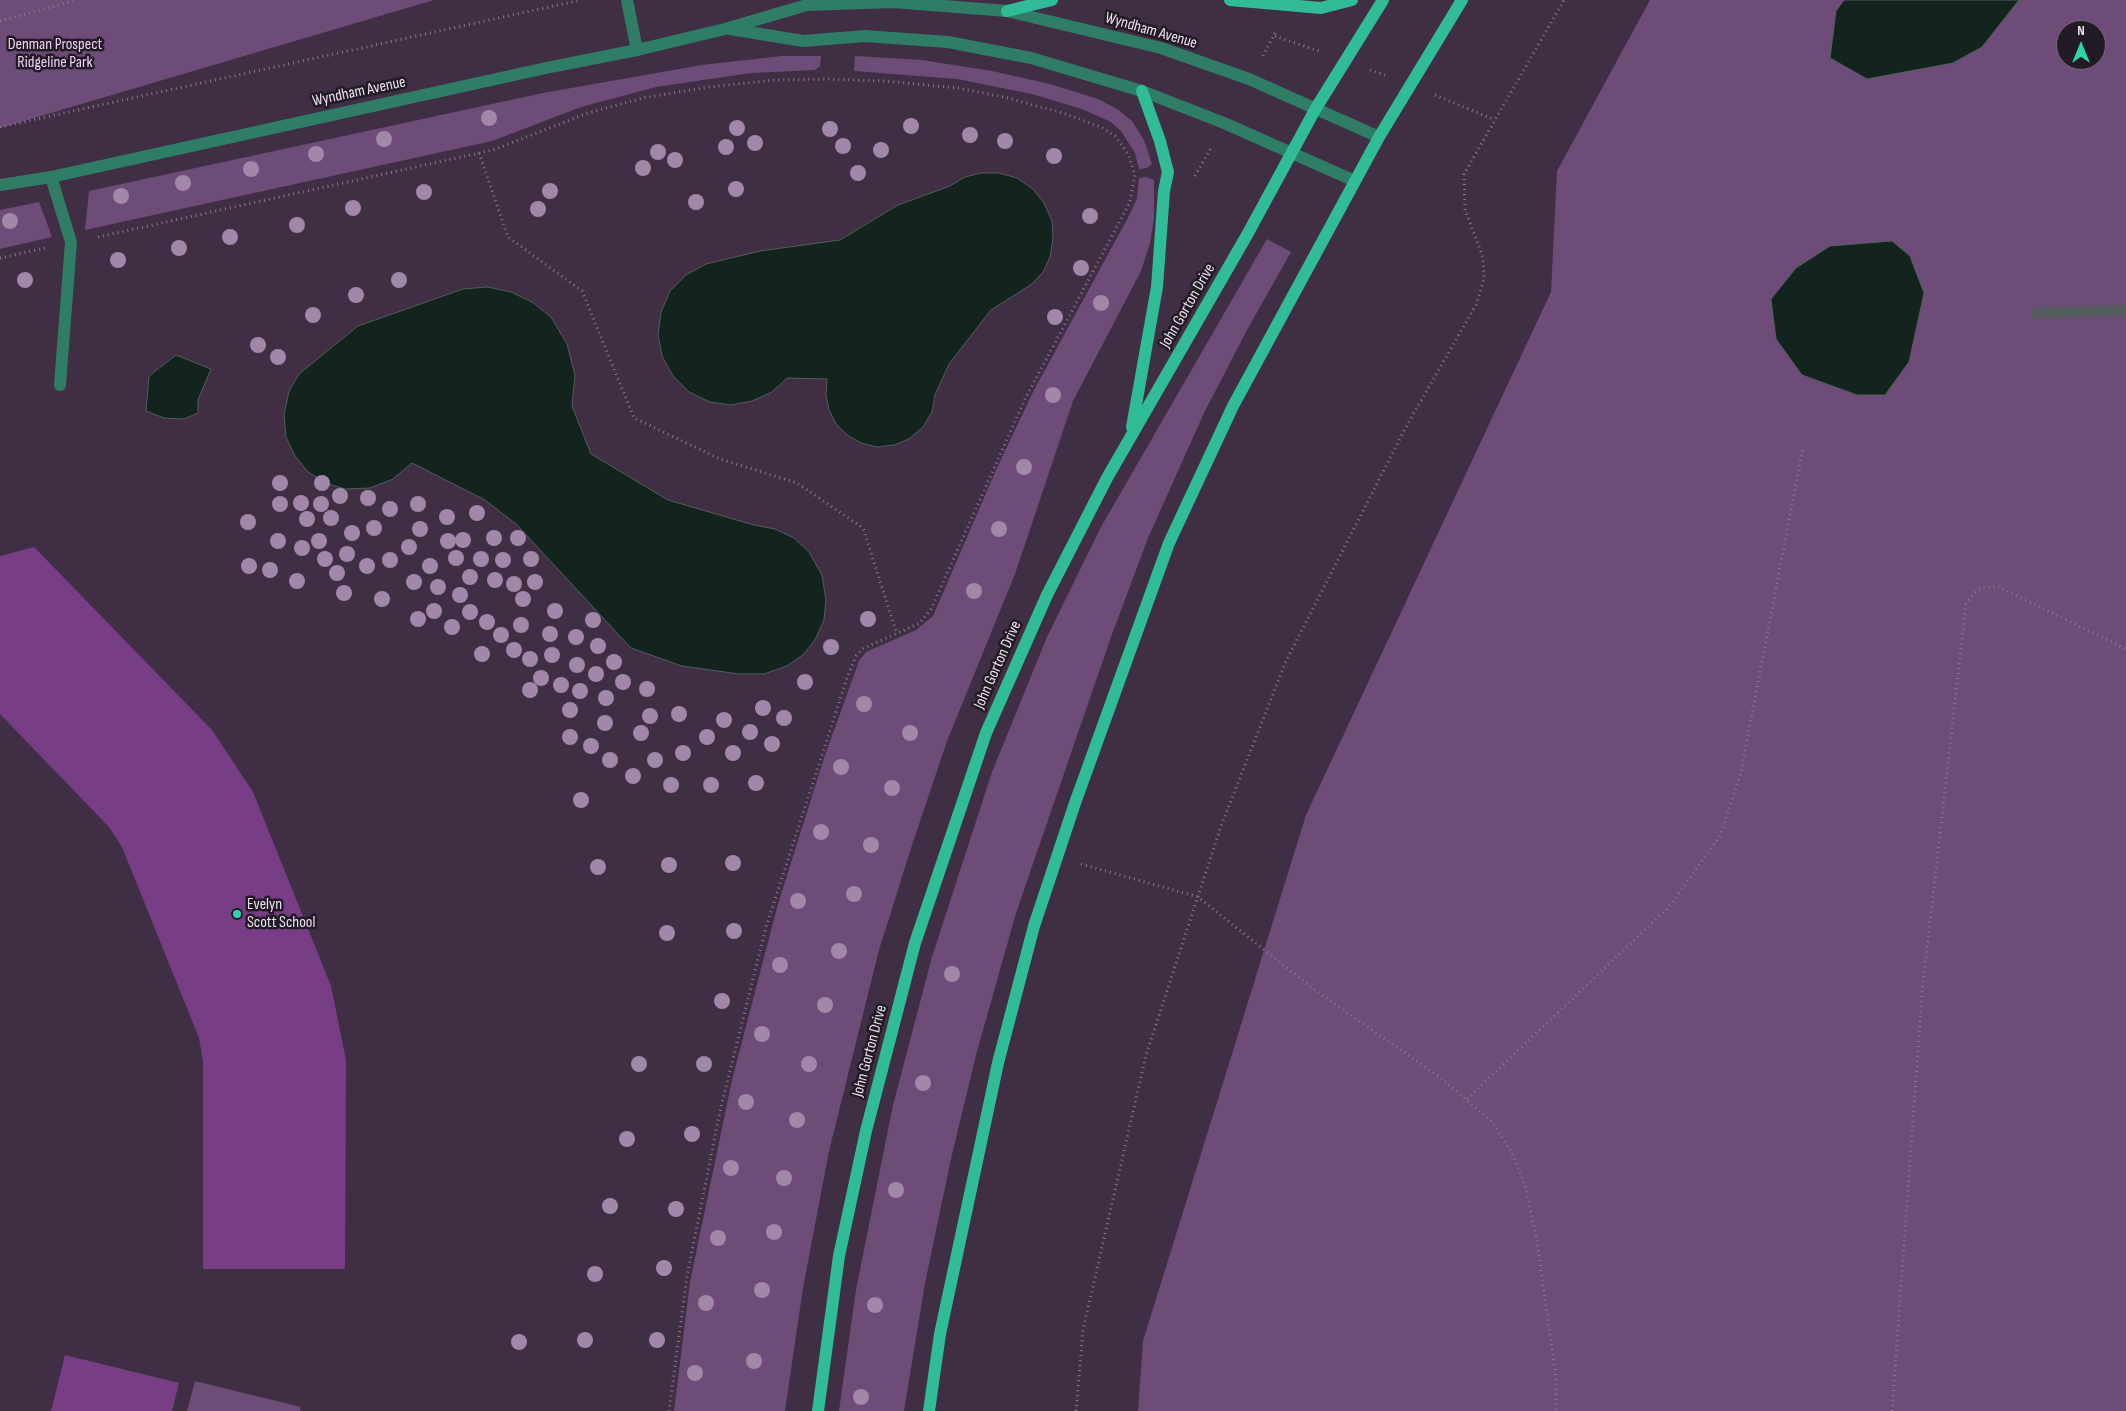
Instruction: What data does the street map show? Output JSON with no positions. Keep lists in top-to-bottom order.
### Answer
{
  "streets": {
    "main road": ["John Gorton Drive"],
    "street": ["Wyndham Avenue"]
  },
  "crossings": [
    ["Wyndham Avenue", "John Gorton Drive"]
  ],
  "parks": ["Denman Prospect Ridgeline Park"],
  "places": ["Evelyn Scott School"],
  "north": "top"
}
